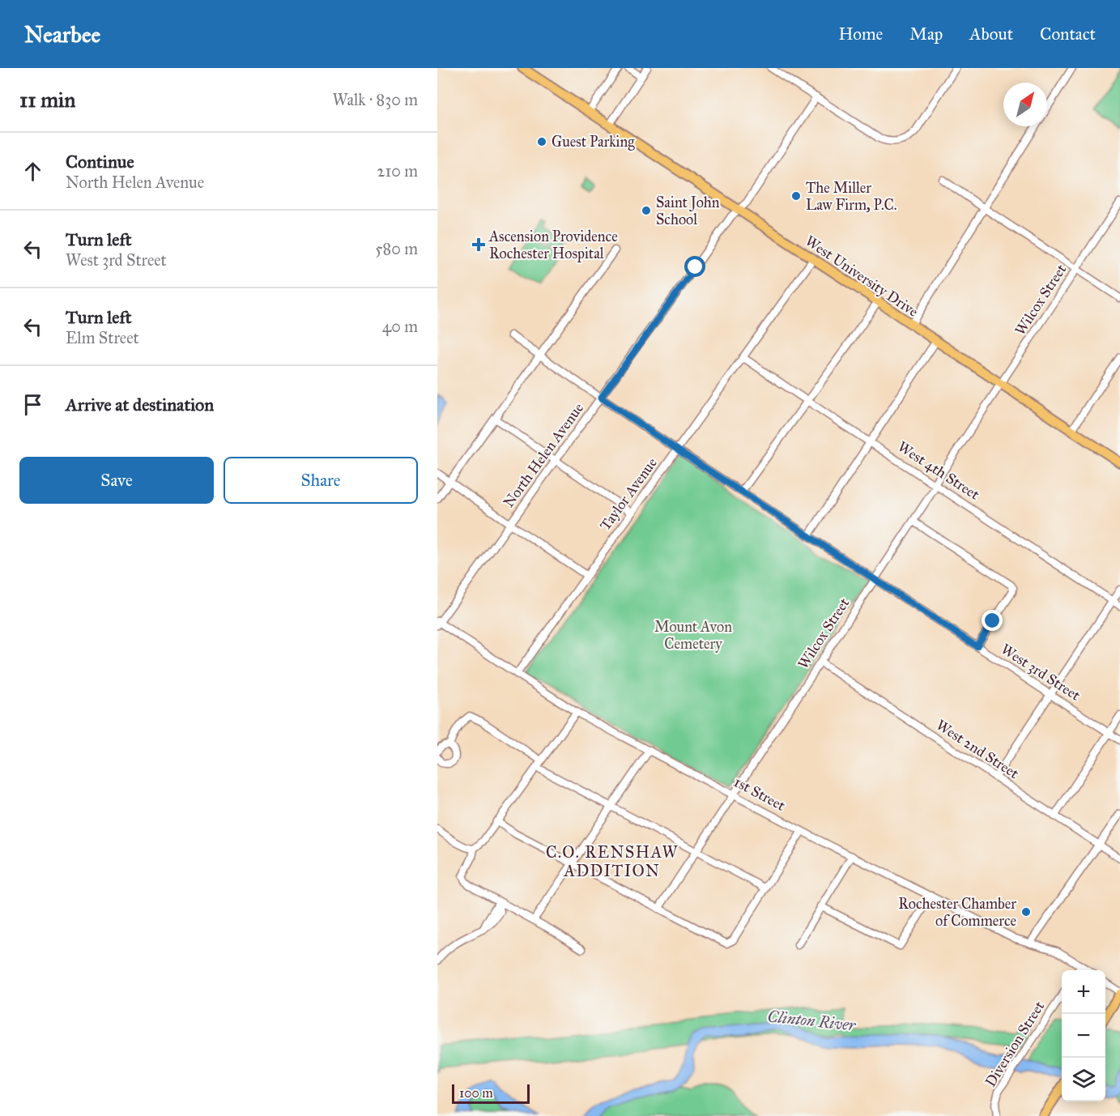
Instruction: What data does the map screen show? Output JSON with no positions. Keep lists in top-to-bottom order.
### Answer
{
  "streets": {
    "main road": ["West University Drive"],
    "street": [
      "Wilcox Street",
      "North Helen Avenue",
      "West 4th Street",
      "Taylor Avenue",
      "West 3rd Street",
      "West 2nd Street",
      "1st Street",
      "Diversion Street"
    ]
  },
  "crossings": [
    ["West University Drive", "Wilcox Street"],
    ["West University Drive", "North Helen Avenue"],
    ["West University Drive", "Taylor Avenue"],
    ["Wilcox Street", "West 4th Street"],
    ["Wilcox Street", "West 3rd Street"],
    ["Wilcox Street", "West 2nd Street"],
    ["Wilcox Street", "1st Street"],
    ["North Helen Avenue", "West 3rd Street"],
    ["North Helen Avenue", "1st Street"],
    ["West 4th Street", "Taylor Avenue"],
    ["Taylor Avenue", "West 3rd Street"],
    ["Taylor Avenue", "1st Street"]
  ],
  "districts": ["C.O. RENSHAW ADDITION"],
  "water": ["Clinton River"],
  "parks": ["Mount Avon Cemetery"],
  "places": {
    "other": [
      "Guest Parking",
      "The Miller Law Firm, P.C.",
      "Saint John School",
      "Rochester Chamber of Commerce"
    ],
    "health": ["Ascension Providence Rochester Hospital"]
  },
  "scale_bar": "100 m",
  "north": "top right",
  "page": {
    "header": "Nearbee",
    "nav": [
      "Home",
      "Map",
      "About",
      "Contact"
    ],
    "heading": ["11 min", "Walk · 830 m"],
    "list": [
      ["Continue", "North Helen Avenue", "210 m"],
      ["Turn left", "West 3rd Street", "580 m"],
      ["Turn left", "Elm Street", "40 m"],
      "Arrive at destination"
    ],
    "buttons": ["Save", "Share"],
    "map_buttons": ["+", "−"],
    "scale": "100 m"
  }
}
